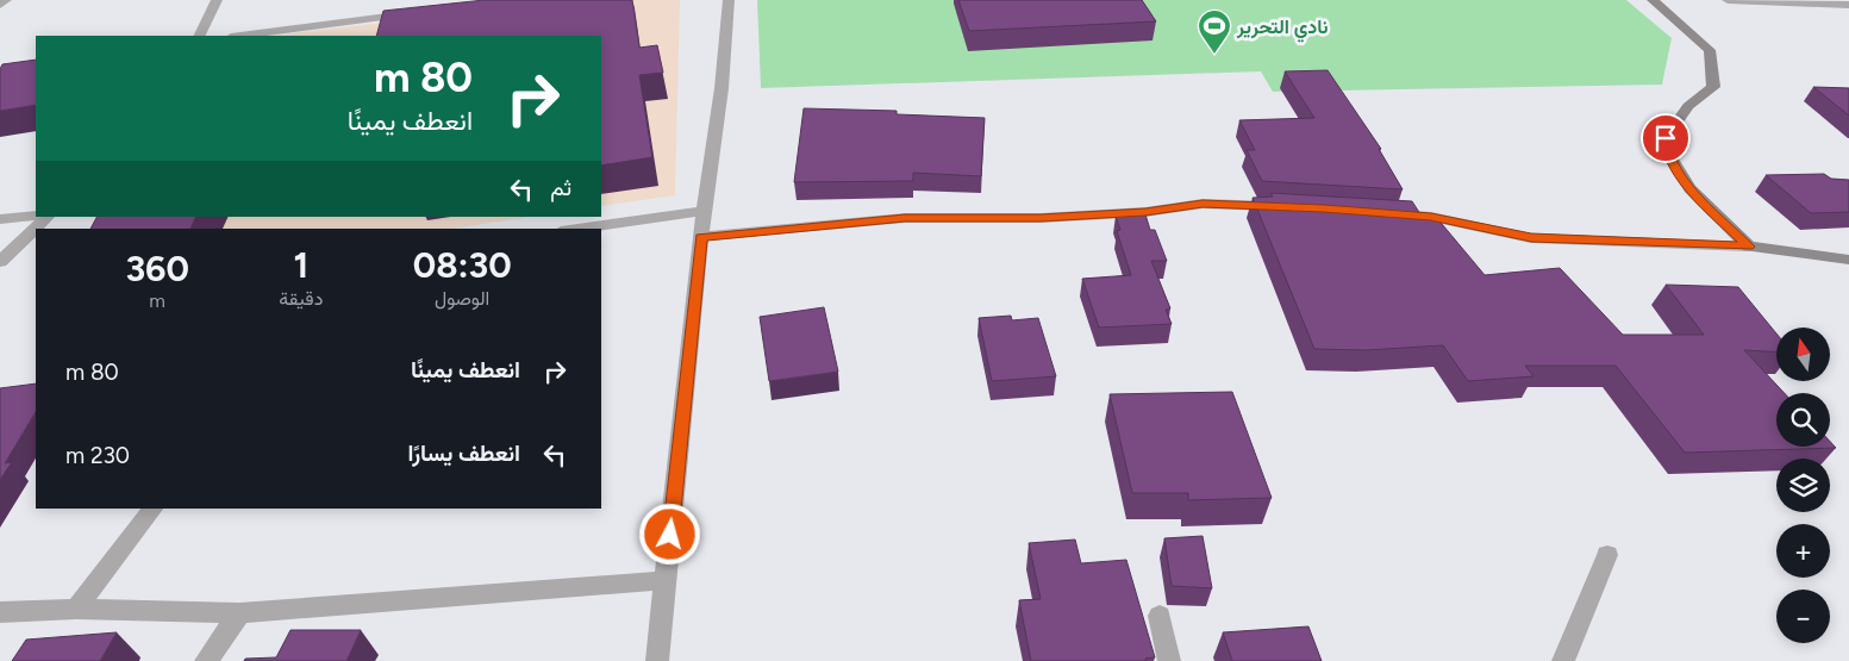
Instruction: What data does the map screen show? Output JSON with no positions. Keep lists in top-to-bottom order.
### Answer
{
  "places": {
    "sports": ["نادي التحرير"]
  },
  "north": "top",
  "page": {
    "turn": ["80 m", "انعطف يمينًا"],
    "then": "ثم",
    "eta": [
      "08:30",
      "الوصول",
      "1",
      "دقيقة",
      "360",
      "m"
    ],
    "map_buttons": ["+", "−"],
    "list": [
      {
        "name": "انعطف يمينًا",
        "value": "80 m"
      },
      {
        "name": "انعطف يسارًا",
        "value": "230 m"
      }
    ]
  }
}
